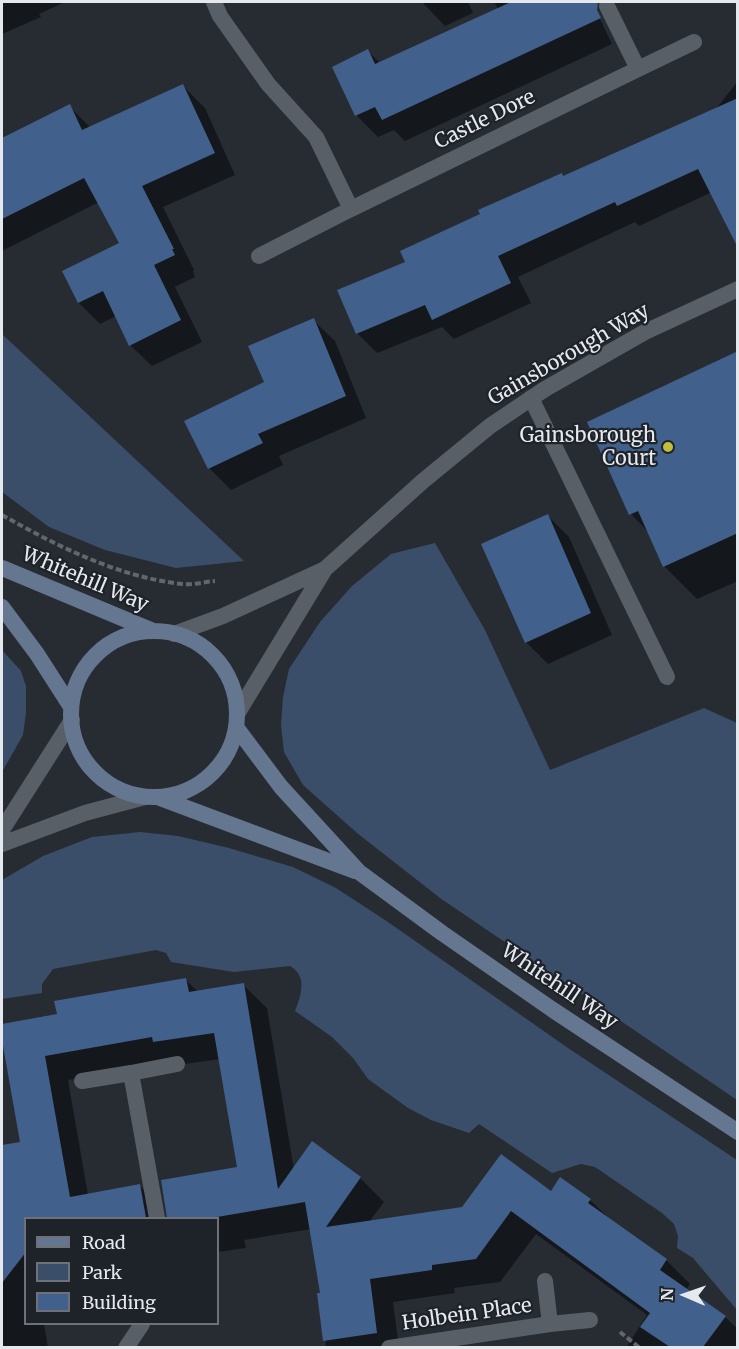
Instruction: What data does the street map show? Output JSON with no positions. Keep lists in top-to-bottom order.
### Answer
{
  "streets": {
    "main road": ["Whitehill Way"],
    "street": ["Castle Dore", "Gainsborough Way", "Holbein Place"]
  },
  "crossings": [
    ["Gainsborough Way", "Whitehill Way"]
  ],
  "places": ["Gainsborough Court"],
  "legend": ["Road", "Park", "Building"],
  "north": "left"
}
